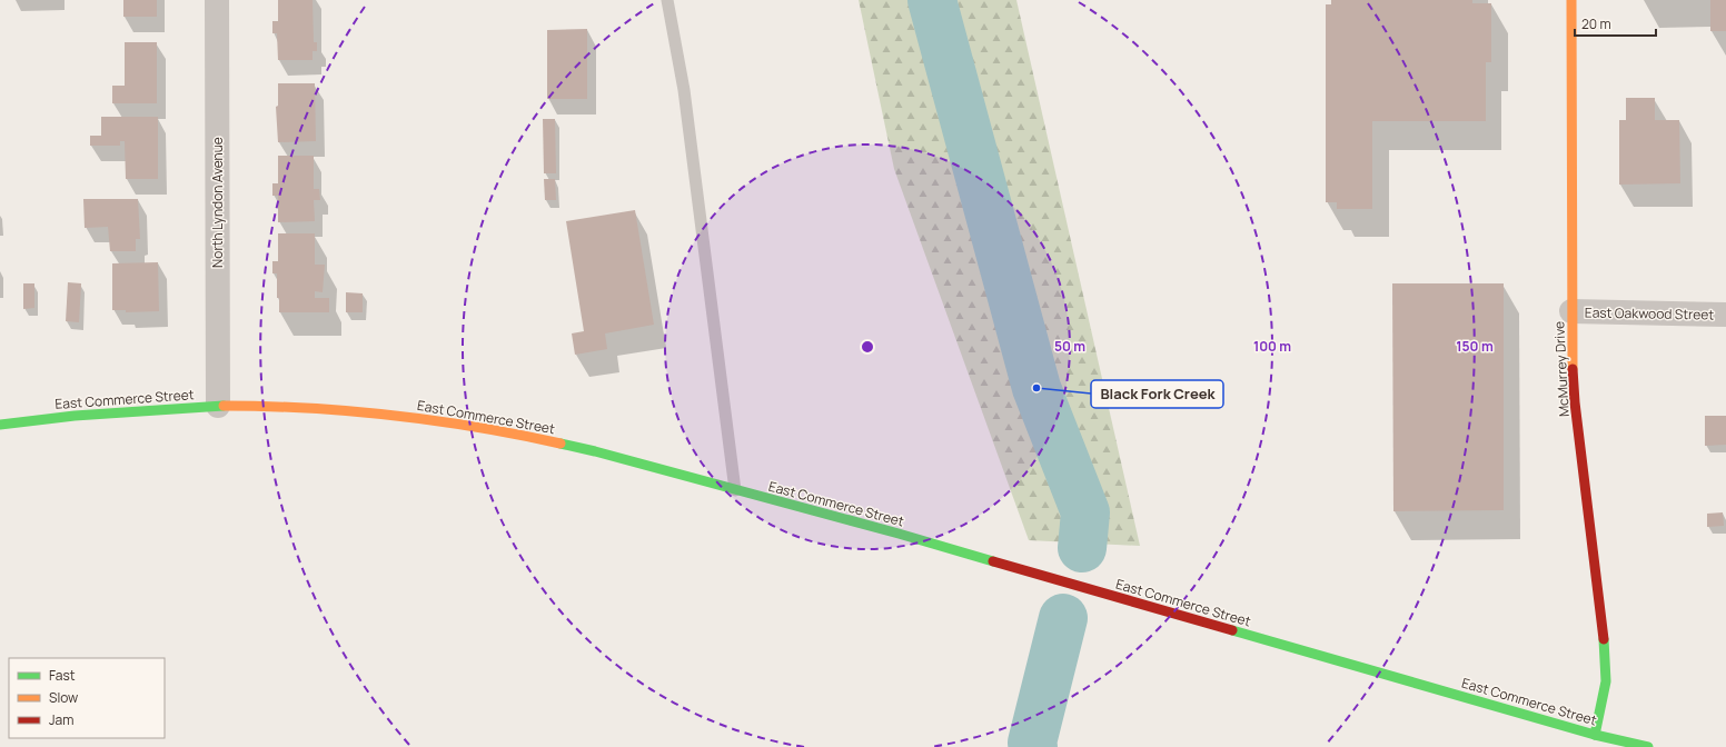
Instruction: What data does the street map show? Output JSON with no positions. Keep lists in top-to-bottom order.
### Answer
{
  "streets": {
    "street": [
      "North Lyndon Avenue",
      "East Oakwood Street",
      "McMurrey Drive",
      "East Commerce Street"
    ]
  },
  "crossings": [
    ["North Lyndon Avenue", "East Commerce Street"],
    ["East Oakwood Street", "McMurrey Drive"],
    ["McMurrey Drive", "East Commerce Street"]
  ],
  "places": ["Black Fork Creek"],
  "legend": ["Fast", "Slow", "Jam"],
  "scale_bar": "20 m",
  "rings": ["50 m", "100 m", "150 m"]
}
